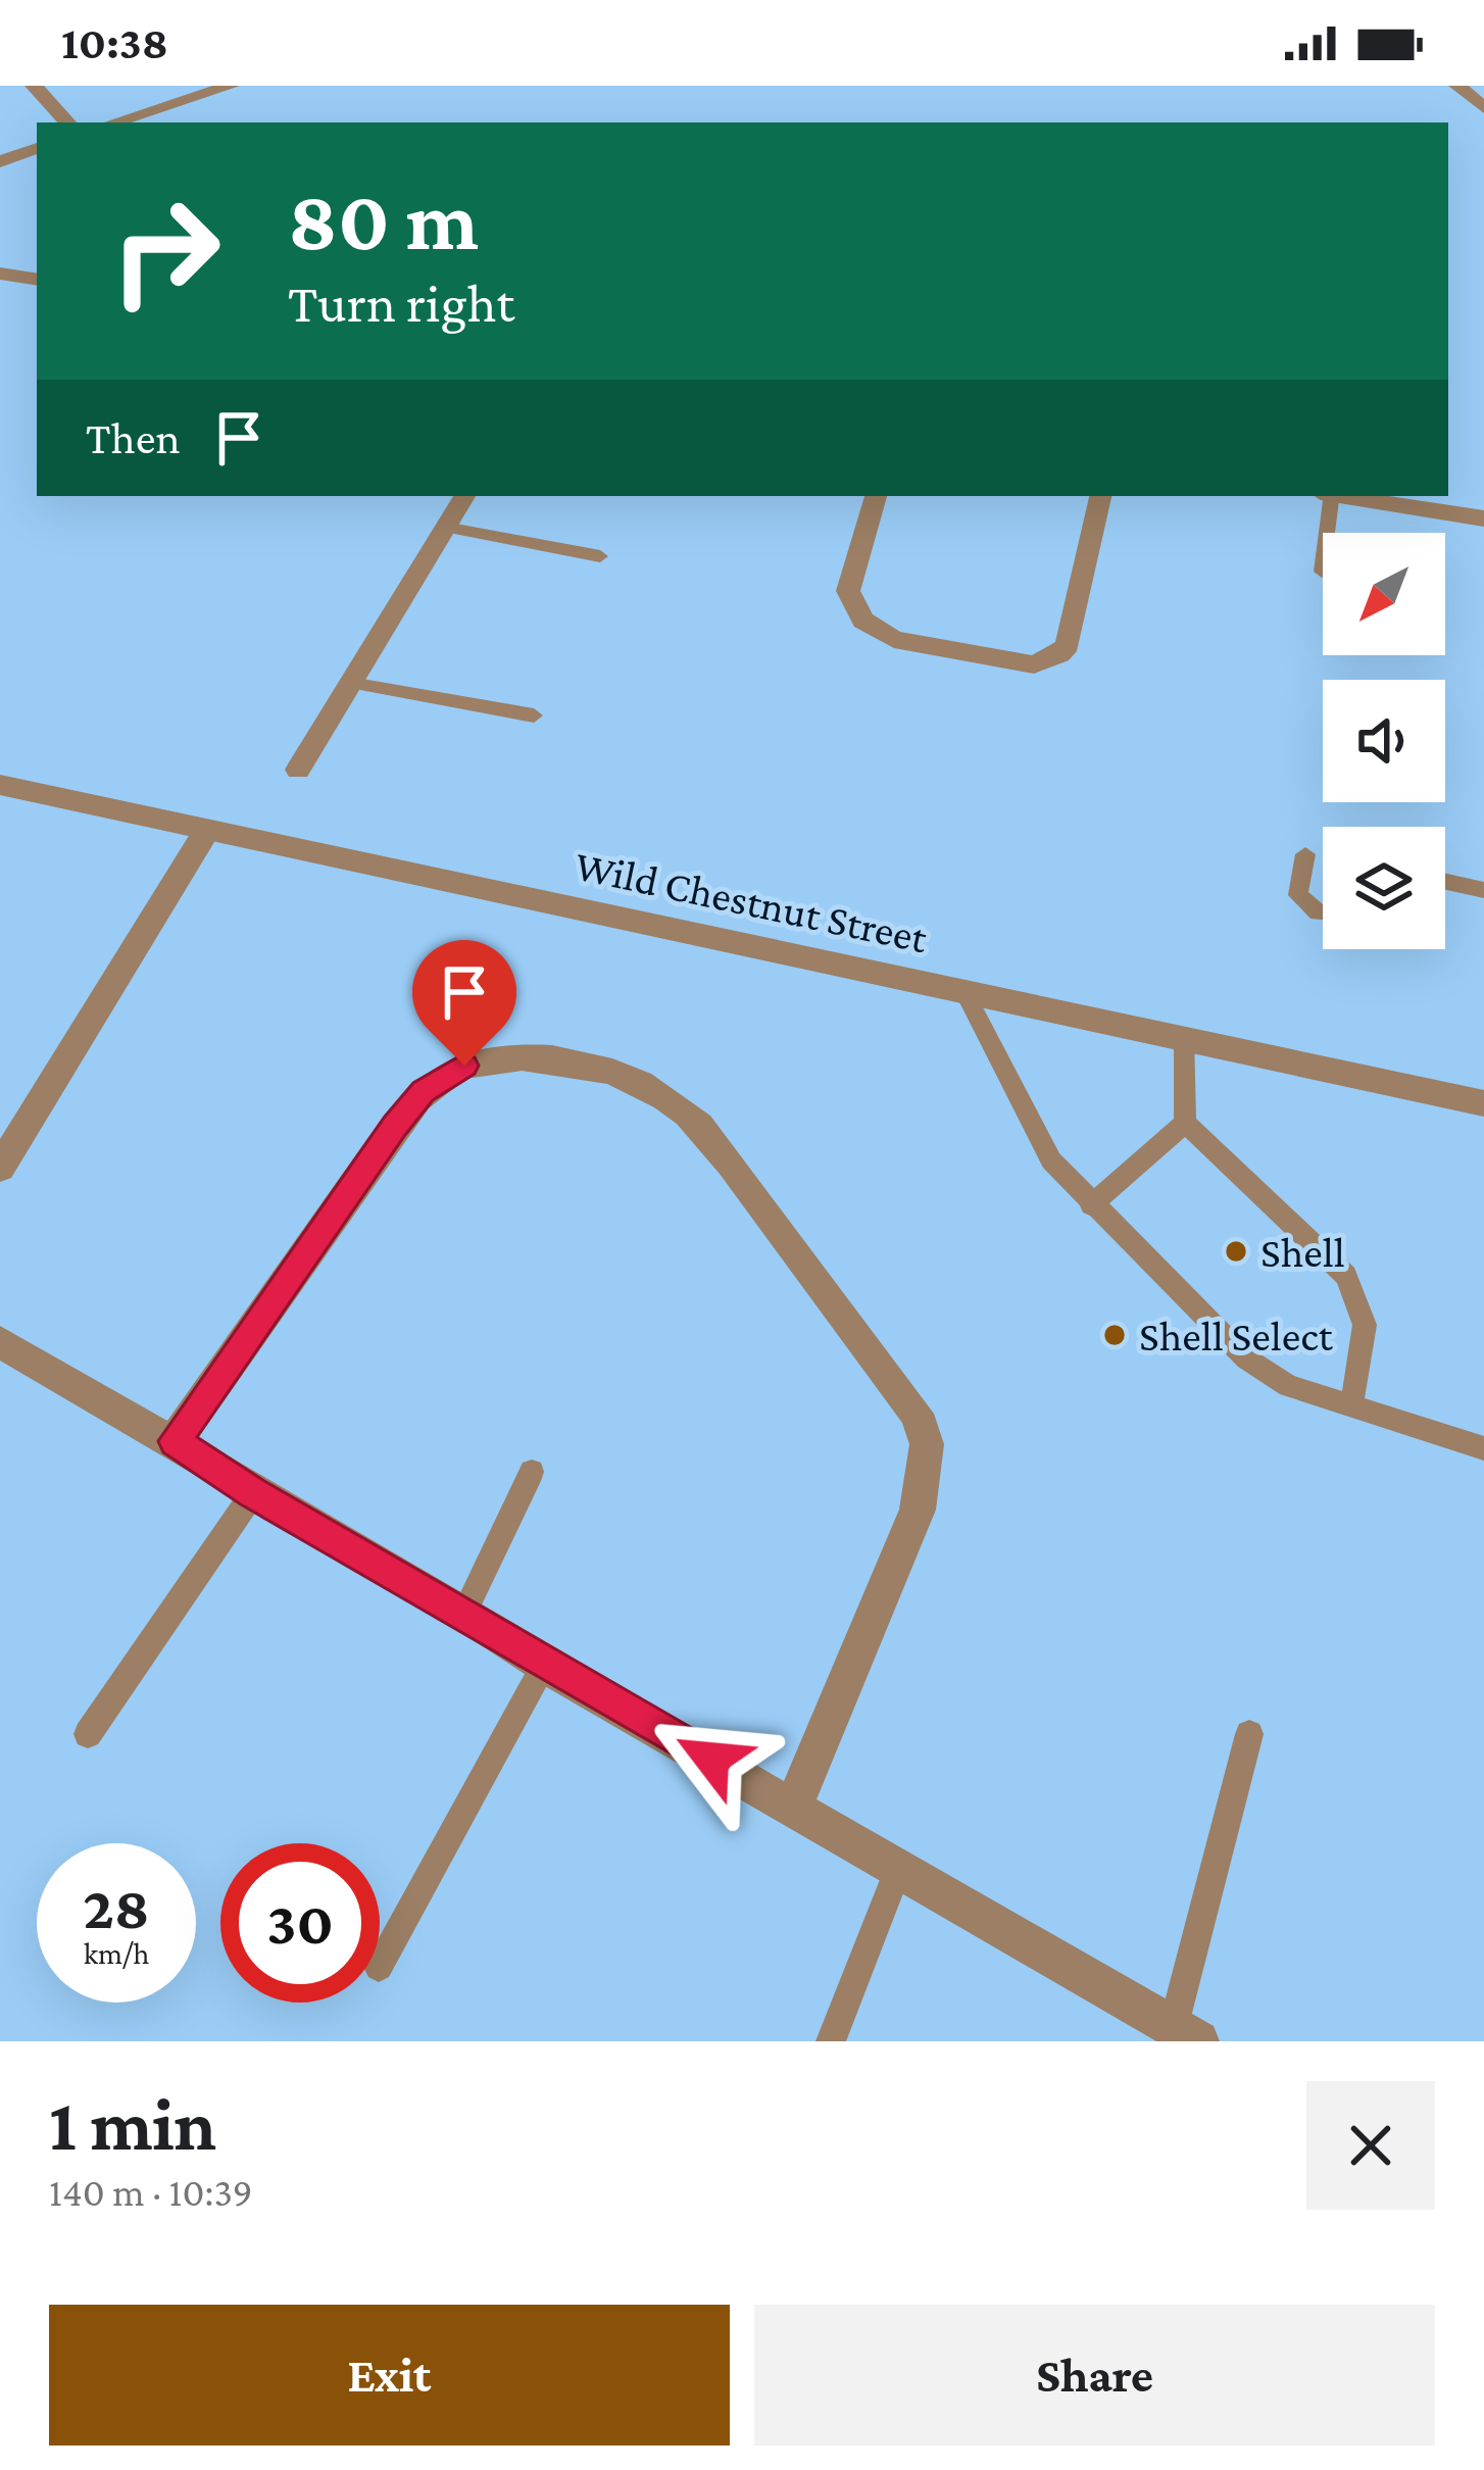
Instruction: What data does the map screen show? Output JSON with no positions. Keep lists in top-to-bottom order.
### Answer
{
  "streets": {
    "street": ["Wild Chestnut Street"]
  },
  "places": ["Shell", "Shell Select"],
  "north": "bottom left",
  "page": {
    "status": "10:38",
    "turn": ["80 m", "Turn right"],
    "then": "Then",
    "speed": "28 km/h",
    "limit": "30",
    "heading": ["1 min", "140 m · 10:39"],
    "buttons": ["Exit", "Share"]
  }
}
